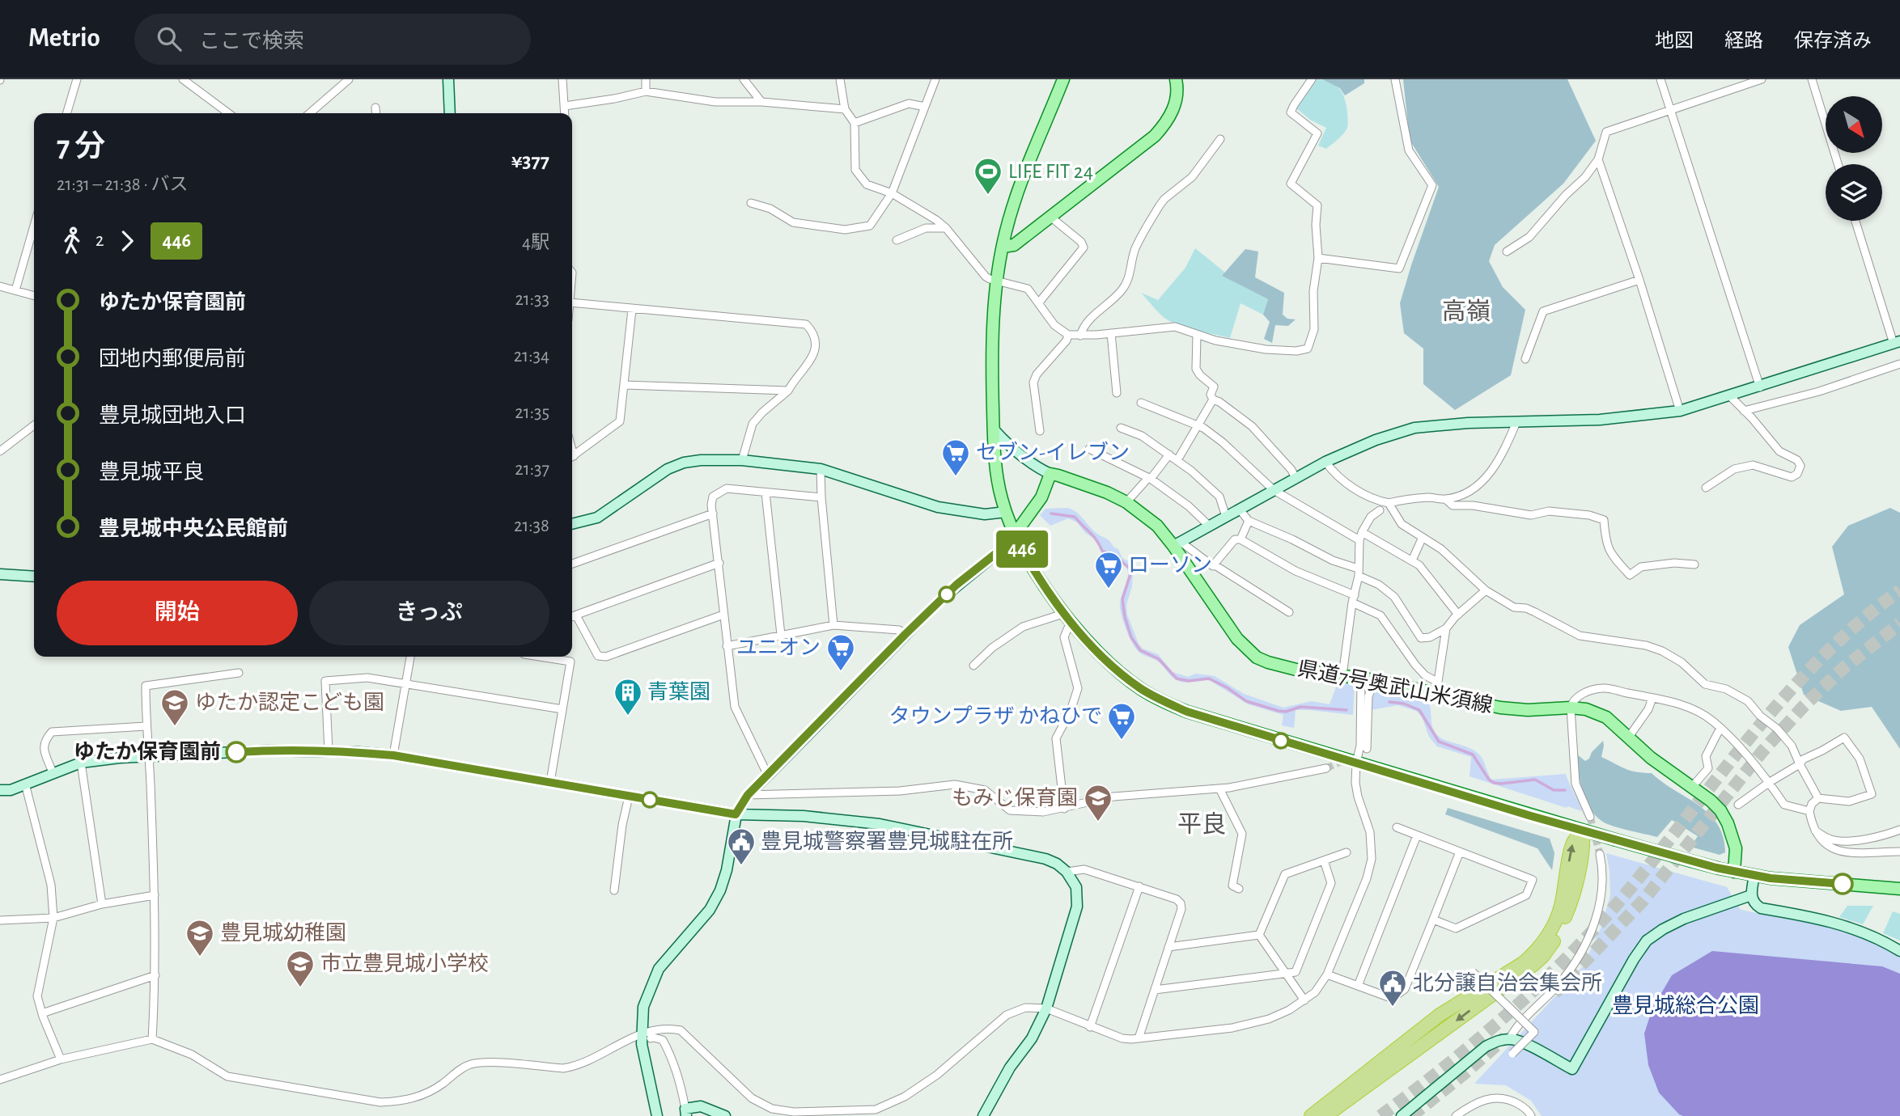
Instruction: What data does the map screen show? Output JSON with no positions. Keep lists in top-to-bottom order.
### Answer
{
  "streets": {
    "main road": ["県道7号奥武山米須線"]
  },
  "districts": ["高嶺", "平良"],
  "parks": ["豊見城総合公園"],
  "places": {
    "sports": ["LIFE FIT 24"],
    "supermarket": [
      "セブン-イレブン",
      "ローソン",
      "ユニオン",
      "タウンプラザ かねひで"
    ],
    "building": ["青葉園"],
    "school or university": [
      "ゆたか認定こども園",
      "もみじ保育園",
      "豊見城幼稚園",
      "市立豊見城小学校"
    ],
    "other": ["ゆたか保育園前"],
    "public building": ["豊見城警察署豊見城駐在所", "北分譲自治会集会所"]
  },
  "lines": ["bus line 446"],
  "north": "bottom right",
  "page": {
    "header": "Metrio",
    "search": "ここで検索",
    "nav": ["地図", "経路", "保存済み"],
    "on_map": "446",
    "heading": ["7 分", "21:31 – 21:38 · バス", "¥377"],
    "legs": ["2", "446", "4駅"],
    "list": [
      {
        "name": "ゆたか保育園前",
        "value": "21:33"
      },
      {
        "name": "団地内郵便局前",
        "value": "21:34"
      },
      {
        "name": "豊見城団地入口",
        "value": "21:35"
      },
      {
        "name": "豊見城平良",
        "value": "21:37"
      },
      {
        "name": "豊見城中央公民館前",
        "value": "21:38"
      }
    ],
    "buttons": ["開始", "きっぷ"]
  }
}
